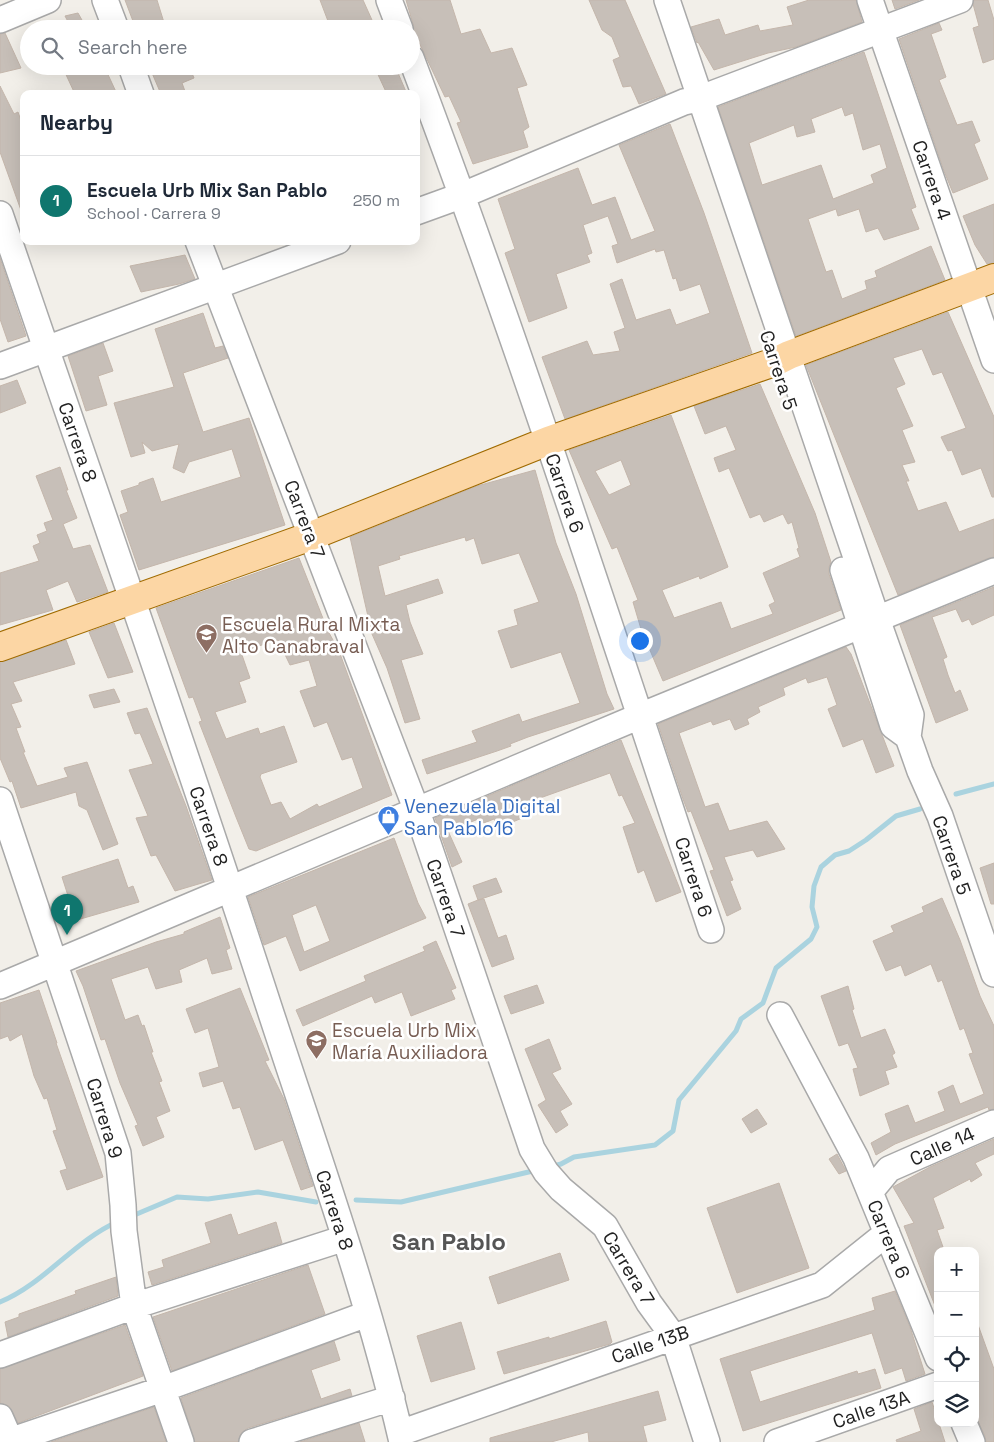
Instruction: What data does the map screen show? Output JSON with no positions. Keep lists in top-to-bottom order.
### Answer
{
  "streets": {
    "street": [
      "Carrera 4",
      "Carrera 5",
      "Carrera 8",
      "Carrera 6",
      "Carrera 7",
      "Carrera 9",
      "Calle 14",
      "Calle 13B",
      "Calle 13A"
    ]
  },
  "crossings": [
    ["Carrera 8", "Calle 13B"],
    ["Carrera 6", "Calle 14"],
    ["Carrera 6", "Calle 13B"],
    ["Carrera 7", "Calle 13B"]
  ],
  "districts": ["San Pablo"],
  "places": {
    "school or university": ["Escuela Rural Mixta Alto Canabraval", "Escuela Urb Mix María Auxiliadora"],
    "shop": ["Venezuela Digital San Pablo16"]
  },
  "page": {
    "search": "Search here",
    "heading": "Nearby",
    "list": [
      {
        "mark": "1",
        "name": "Escuela Urb Mix San Pablo",
        "note": "School · Carrera 9",
        "value": "250 m"
      }
    ],
    "pins": "1",
    "map_buttons": ["+", "−"]
  }
}
